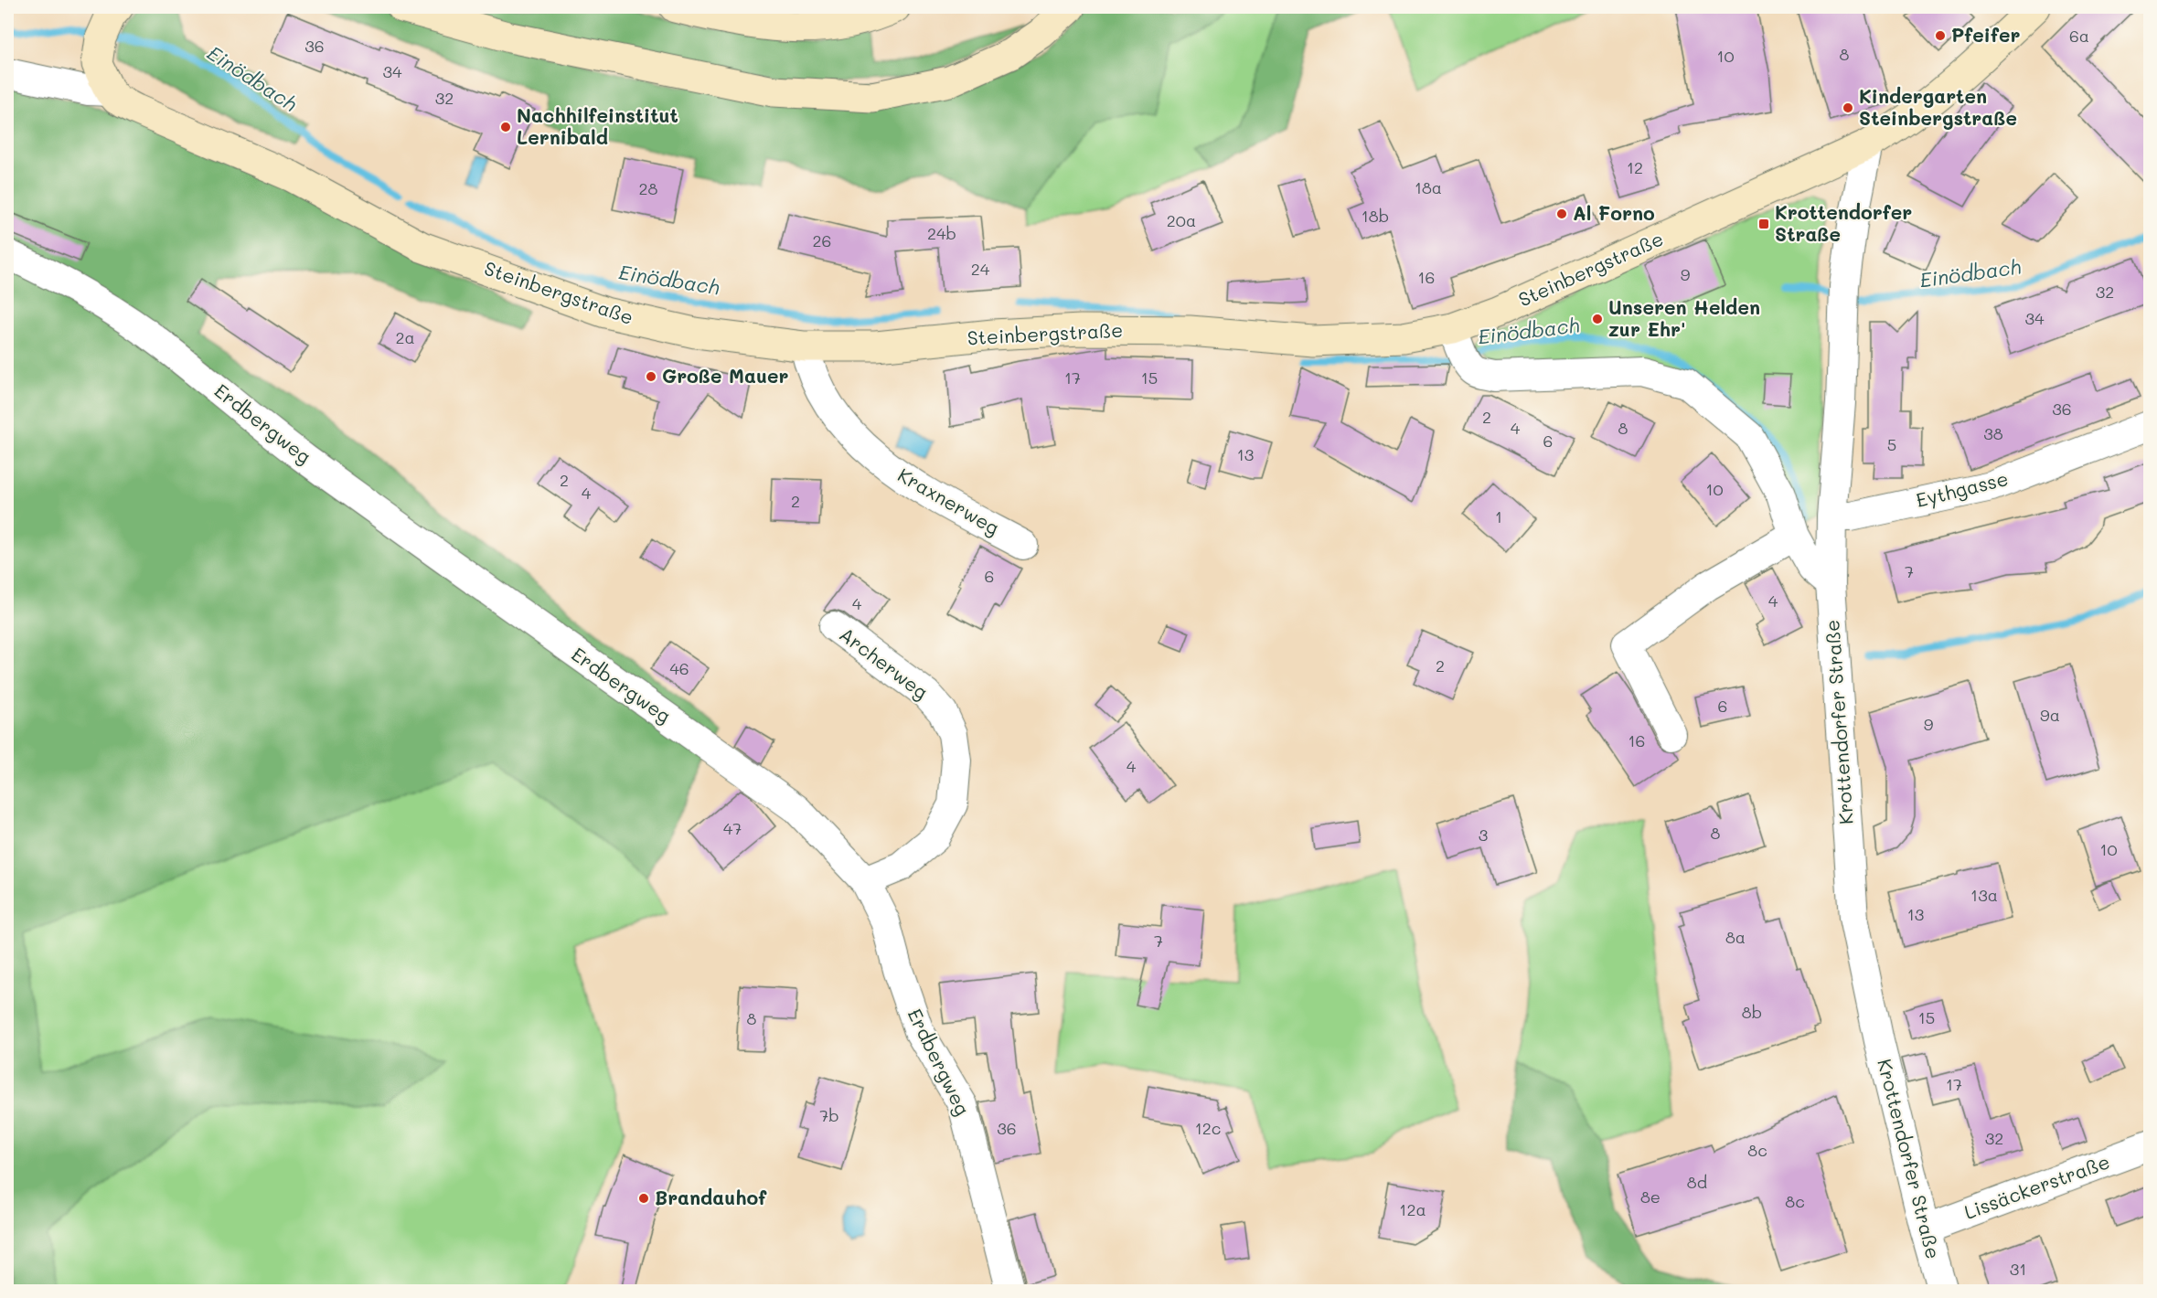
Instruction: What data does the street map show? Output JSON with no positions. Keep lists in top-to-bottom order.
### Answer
{
  "streets": {
    "main road": ["Steinbergstraße"],
    "street": [
      "Erdbergweg",
      "Eythgasse",
      "Kraxnerweg",
      "Archerweg",
      "Krottendorfer Straße",
      "Lissäckerstraße"
    ]
  },
  "crossings": [
    ["Steinbergstraße", "Kraxnerweg"],
    ["Steinbergstraße", "Krottendorfer Straße"],
    ["Erdbergweg", "Archerweg"],
    ["Eythgasse", "Krottendorfer Straße"],
    ["Krottendorfer Straße", "Lissäckerstraße"]
  ],
  "water": ["Einödbach"],
  "places": {
    "other": [
      "Pfeifer",
      "Kindergarten Steinbergstraße",
      "Nachhilfeinstitut Lernibald",
      "Al Forno",
      "Unseren Helden zur Ehr'",
      "Große Mauer",
      "Brandauhof"
    ],
    "transit": ["Krottendorfer Straße"]
  },
  "house_numbers": [
    "6a",
    "36",
    "8",
    "10",
    "34",
    "32",
    "12",
    "18a",
    "28",
    "18b",
    "20a",
    "24b",
    "26",
    "24",
    "9",
    "16",
    "32",
    "34",
    "2a",
    "17",
    "15",
    "36",
    "2",
    "4",
    "8",
    "38",
    "6",
    "5",
    "13",
    "2",
    "10",
    "4",
    "2",
    "1",
    "7",
    "6",
    "4",
    "4",
    "2",
    "46",
    "6",
    "9a",
    "9",
    "16",
    "4",
    "47",
    "8",
    "3",
    "10",
    "13a",
    "13",
    "8a",
    "7",
    "8b",
    "15",
    "8",
    "17",
    "7b",
    "36",
    "12c",
    "32",
    "8c",
    "8d",
    "8e",
    "8c",
    "12a",
    "31"
  ]
}
